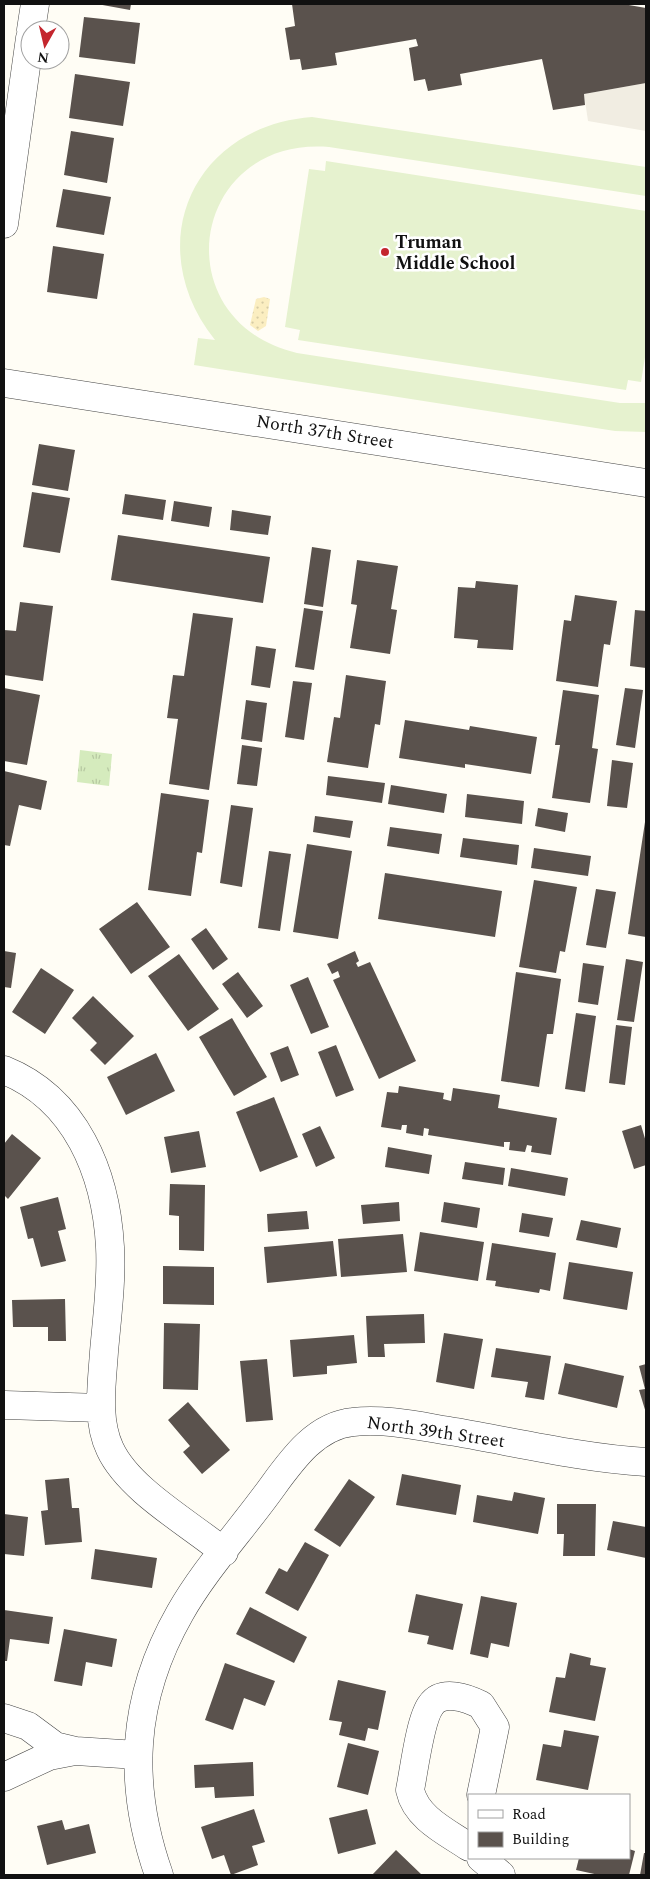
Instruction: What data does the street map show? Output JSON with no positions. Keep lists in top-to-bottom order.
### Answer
{
  "streets": {
    "street": ["North 37th Street", "North 39th Street"]
  },
  "places": ["Truman Middle School"],
  "legend": ["Road", "Building"],
  "north": "bottom"
}
